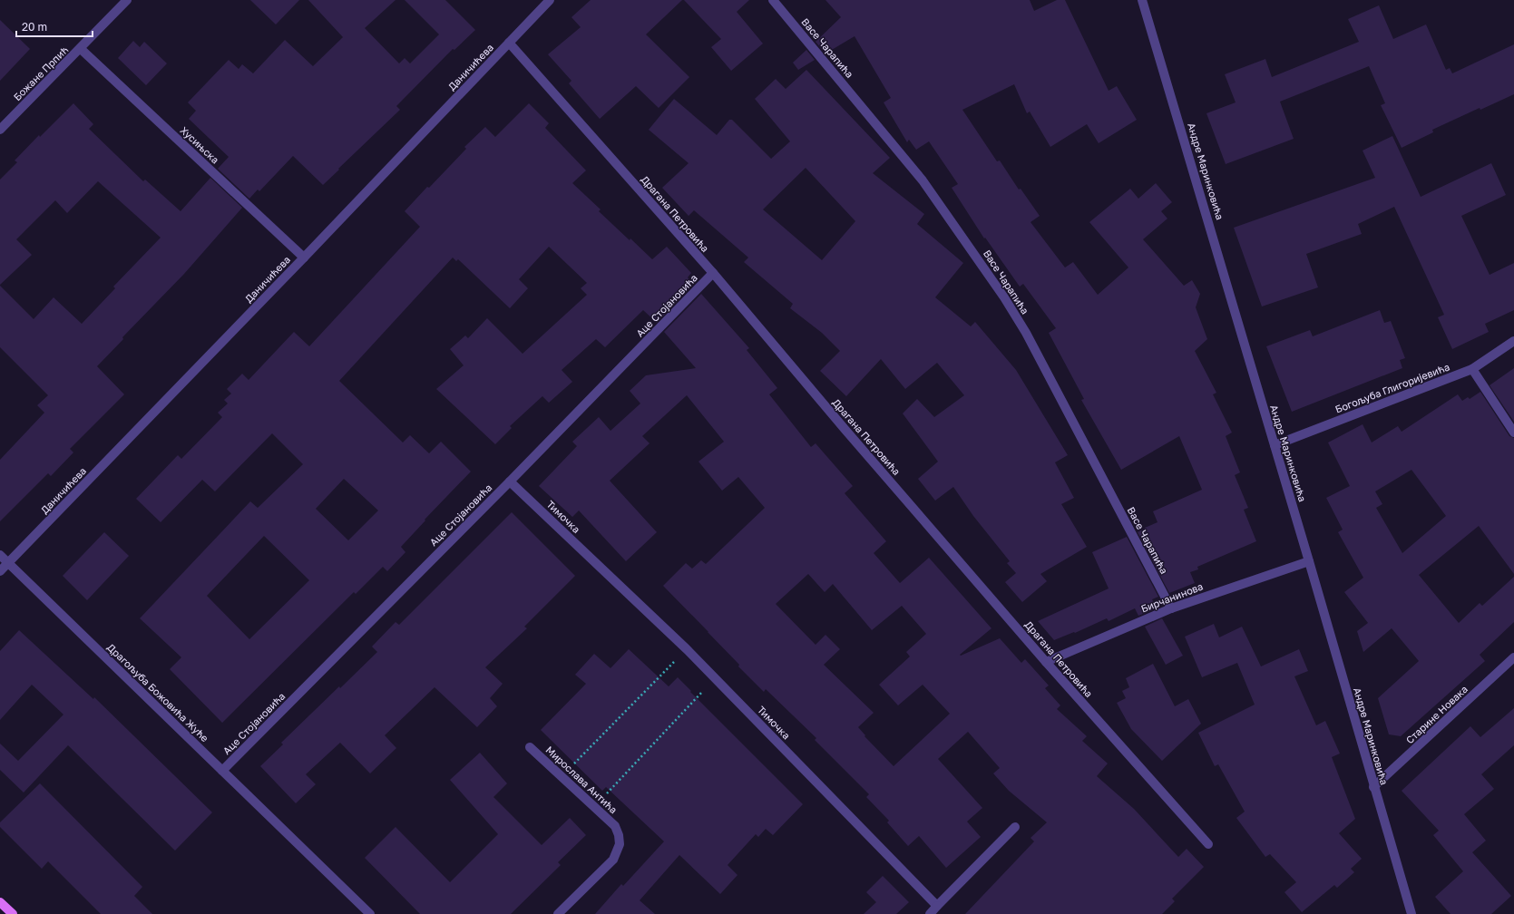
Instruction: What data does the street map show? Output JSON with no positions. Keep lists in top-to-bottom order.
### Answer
{
  "streets": {
    "street": [
      "Васе Чарапића",
      "Даничићева",
      "Божане Прпић",
      "Хусињска",
      "Андре Маринковића",
      "Драгана Петровића",
      "Аце Стојановића",
      "Богољуба Глигоријевића",
      "Тимочка",
      "Бирчанинова",
      "Драгољуба Божовића Жуће",
      "Старине Новака",
      "Мирослава Антића"
    ]
  },
  "crossings": [
    ["Васе Чарапића", "Бирчанинова"],
    ["Даничићева", "Хусињска"],
    ["Даничићева", "Драгана Петровића"],
    ["Даничићева", "Драгољуба Божовића Жуће"],
    ["Божане Прпић", "Хусињска"],
    ["Андре Маринковића", "Богољуба Глигоријевића"],
    ["Андре Маринковића", "Бирчанинова"],
    ["Андре Маринковића", "Старине Новака"],
    ["Драгана Петровића", "Аце Стојановића"],
    ["Драгана Петровића", "Бирчанинова"],
    ["Аце Стојановића", "Тимочка"],
    ["Аце Стојановића", "Драгољуба Божовића Жуће"]
  ],
  "scale_bar": "20 m"
}
